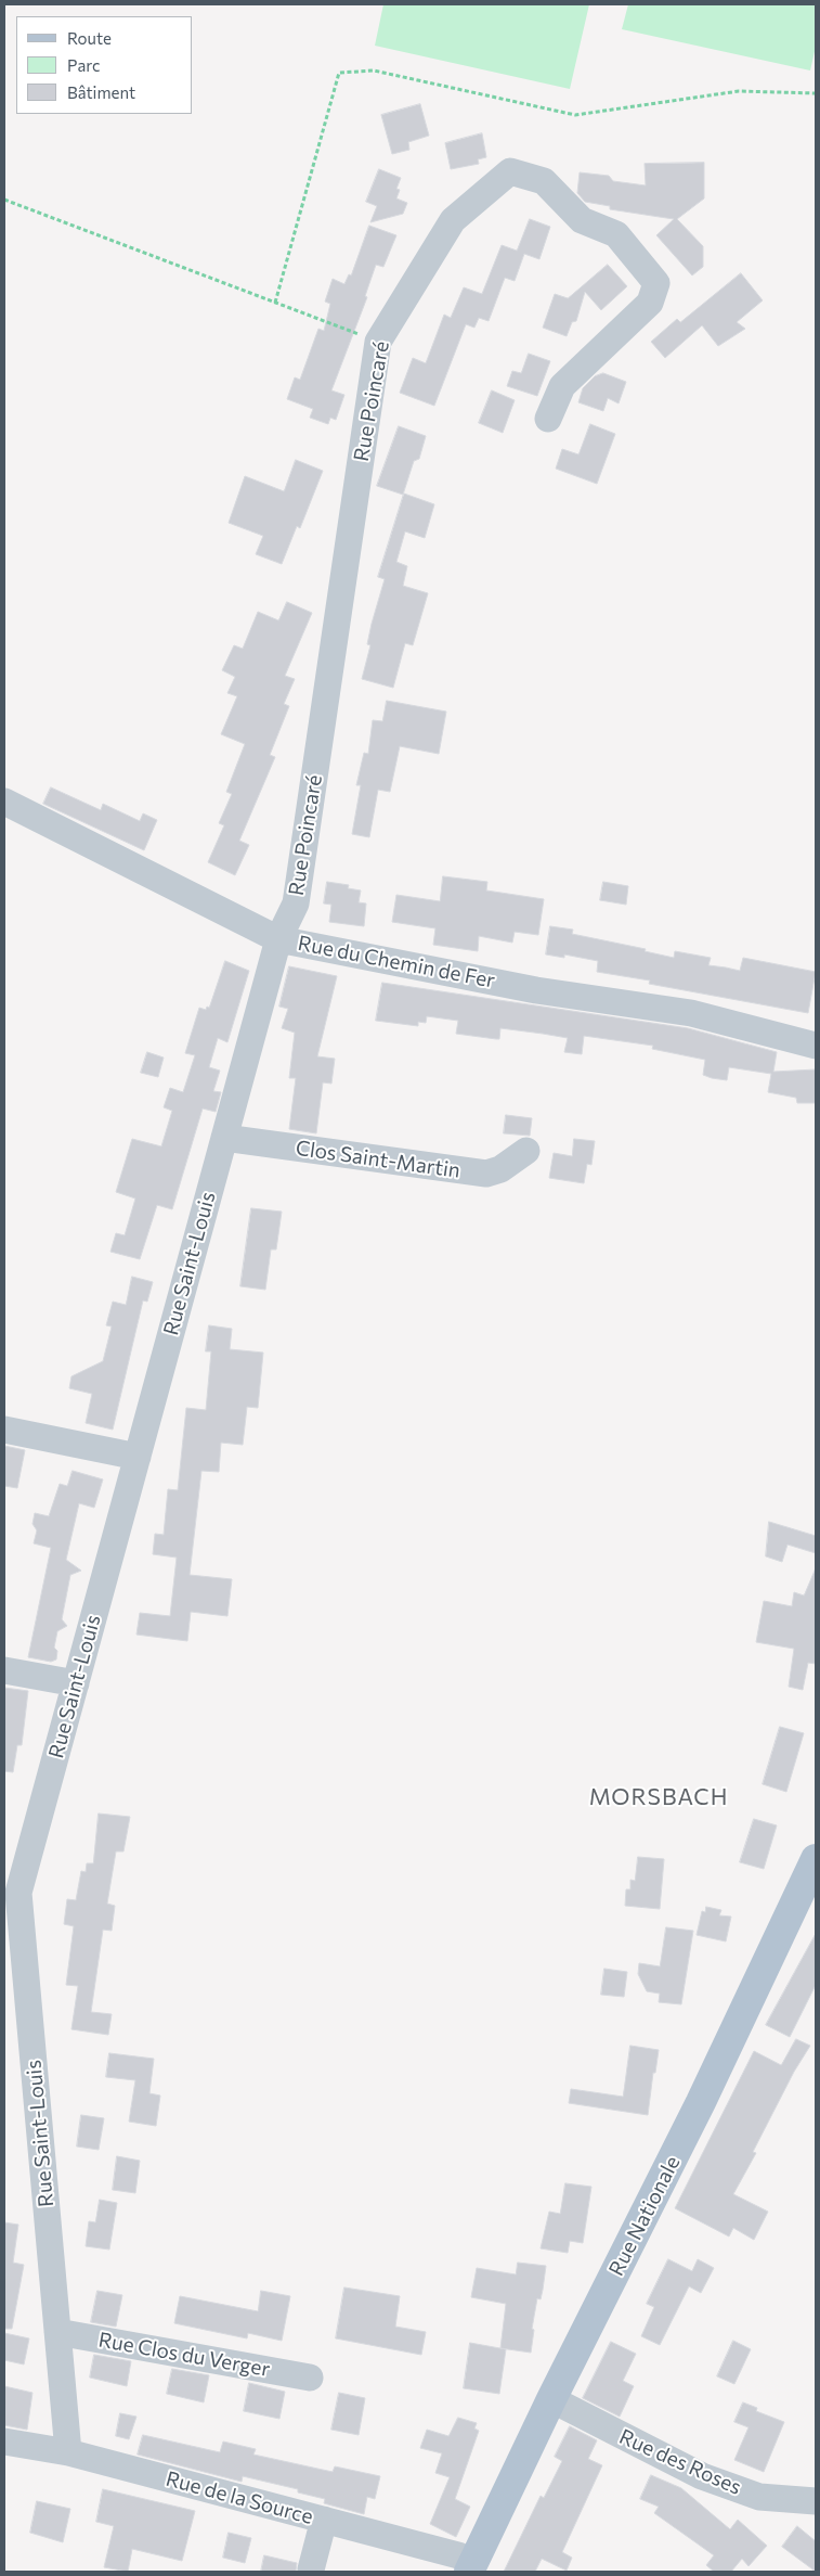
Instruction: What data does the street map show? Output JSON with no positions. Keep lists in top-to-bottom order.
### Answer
{
  "streets": {
    "main road": ["Rue Nationale"],
    "street": [
      "Rue Poincaré",
      "Rue du Chemin de Fer",
      "Clos Saint-Martin",
      "Rue Saint-Louis",
      "Rue Clos du Verger",
      "Rue des Roses",
      "Rue de la Source"
    ]
  },
  "crossings": [
    ["Rue Poincaré", "Rue du Chemin de Fer"],
    ["Rue Poincaré", "Rue Saint-Louis"],
    ["Rue du Chemin de Fer", "Rue Saint-Louis"],
    ["Clos Saint-Martin", "Rue Saint-Louis"],
    ["Rue Saint-Louis", "Rue Clos du Verger"],
    ["Rue Saint-Louis", "Rue de la Source"],
    ["Rue Nationale", "Rue des Roses"],
    ["Rue Nationale", "Rue de la Source"]
  ],
  "districts": ["MORSBACH"],
  "legend": ["Route", "Parc", "Bâtiment"]
}
